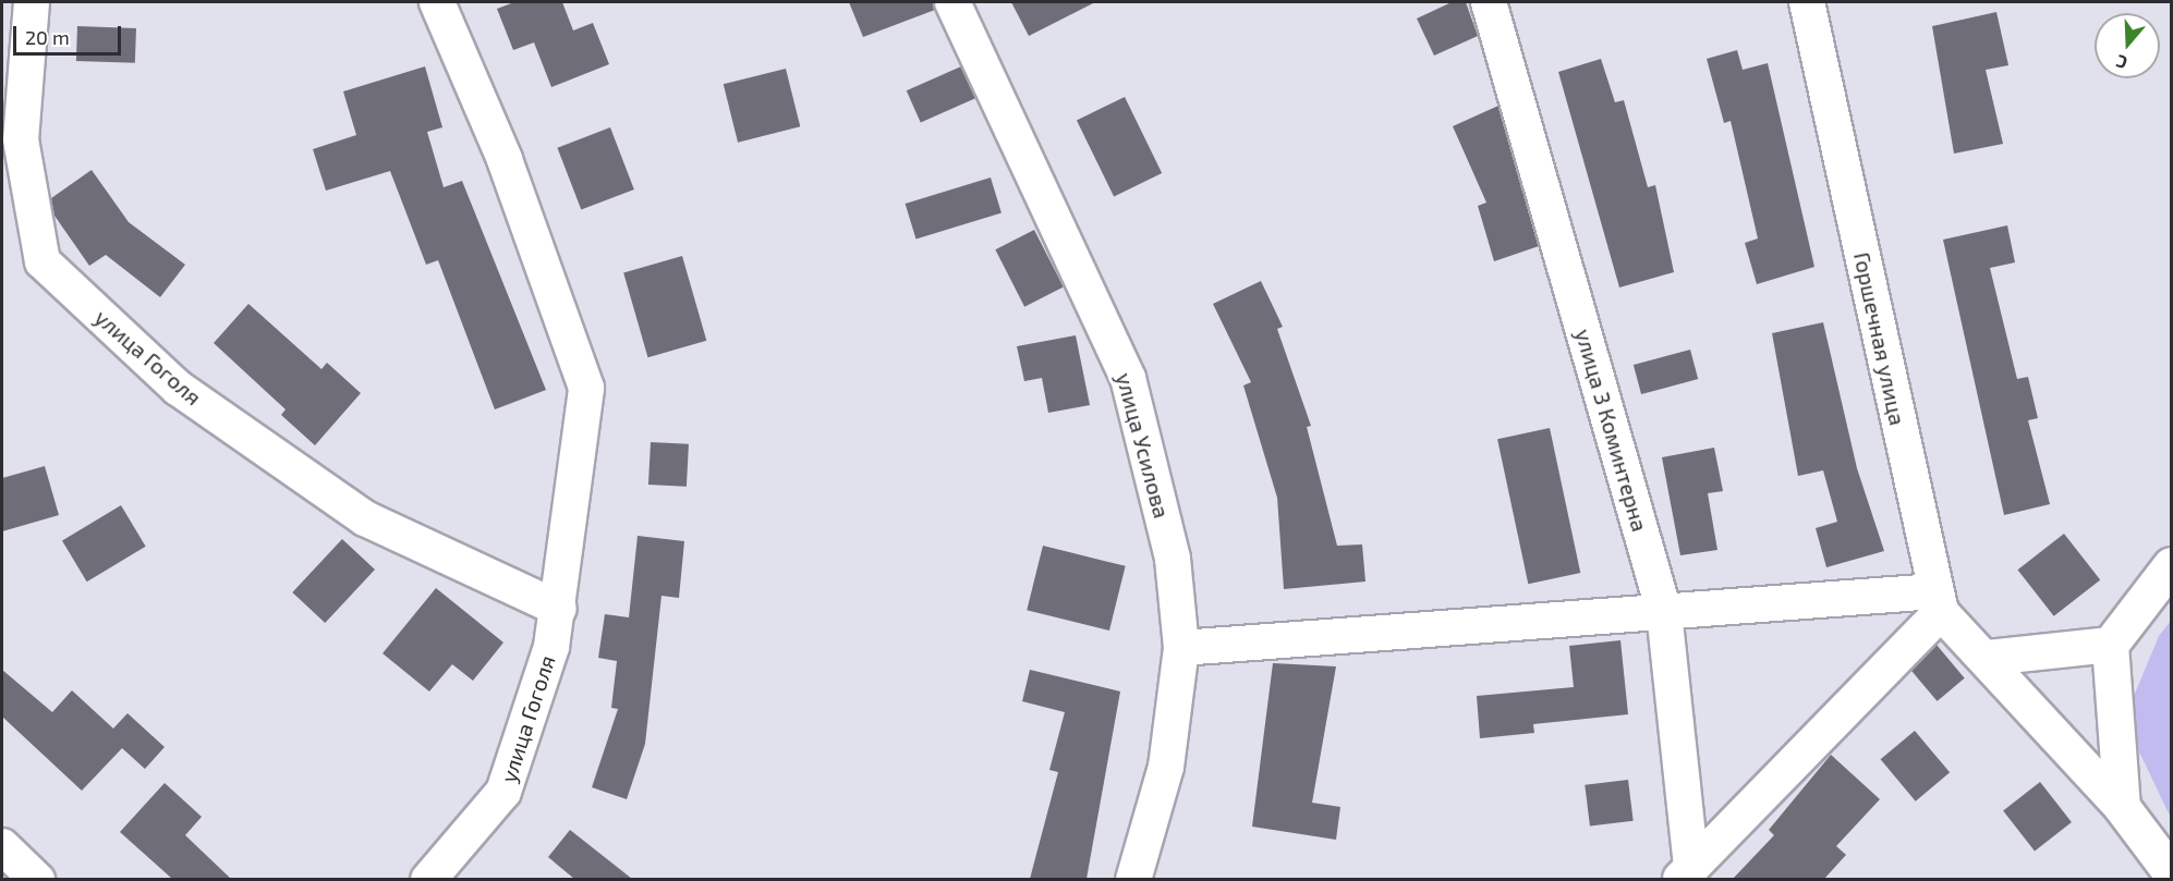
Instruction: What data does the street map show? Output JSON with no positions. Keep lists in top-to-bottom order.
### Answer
{
  "streets": {
    "street": [
      "Горшечная улица",
      "улица Гоголя",
      "улица 3 Коминтерна",
      "улица Усилова"
    ]
  },
  "crossings": [
    ["Горшечная улица", "улица 3 Коминтерна"]
  ],
  "scale_bar": "20 m",
  "north": "bottom"
}
